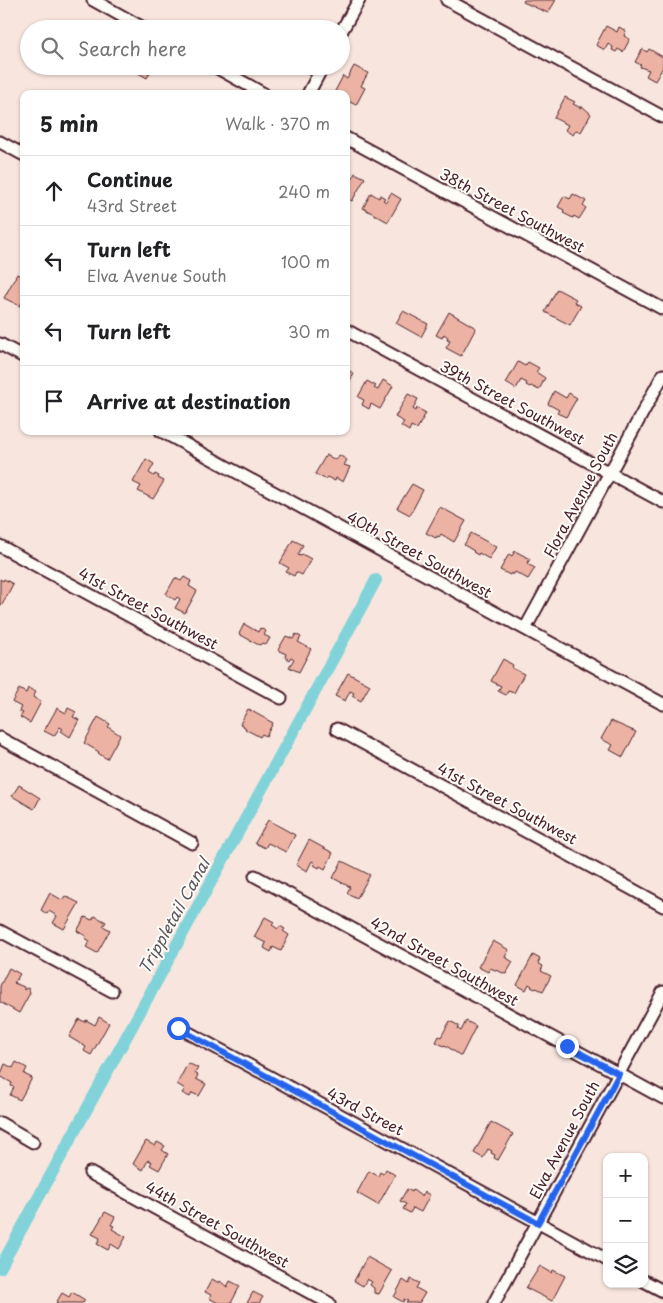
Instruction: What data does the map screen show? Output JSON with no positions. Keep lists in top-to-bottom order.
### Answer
{
  "streets": {
    "street": [
      "38th Street Southwest",
      "39th Street Southwest",
      "Flora Avenue South",
      "40th Street Southwest",
      "41st Street Southwest",
      "42nd Street Southwest",
      "43rd Street",
      "Elva Avenue South",
      "44th Street Southwest"
    ]
  },
  "crossings": [
    ["39th Street Southwest", "Flora Avenue South"],
    ["Flora Avenue South", "40th Street Southwest"],
    ["42nd Street Southwest", "Elva Avenue South"],
    ["43rd Street", "Elva Avenue South"]
  ],
  "water": ["Trippletail Canal"],
  "page": {
    "search": "Search here",
    "heading": ["5 min", "Walk · 370 m"],
    "list": [
      ["Continue", "43rd Street", "240 m"],
      ["Turn left", "Elva Avenue South", "100 m"],
      ["Turn left", "30 m"],
      "Arrive at destination"
    ],
    "map_buttons": ["+", "−"]
  }
}
